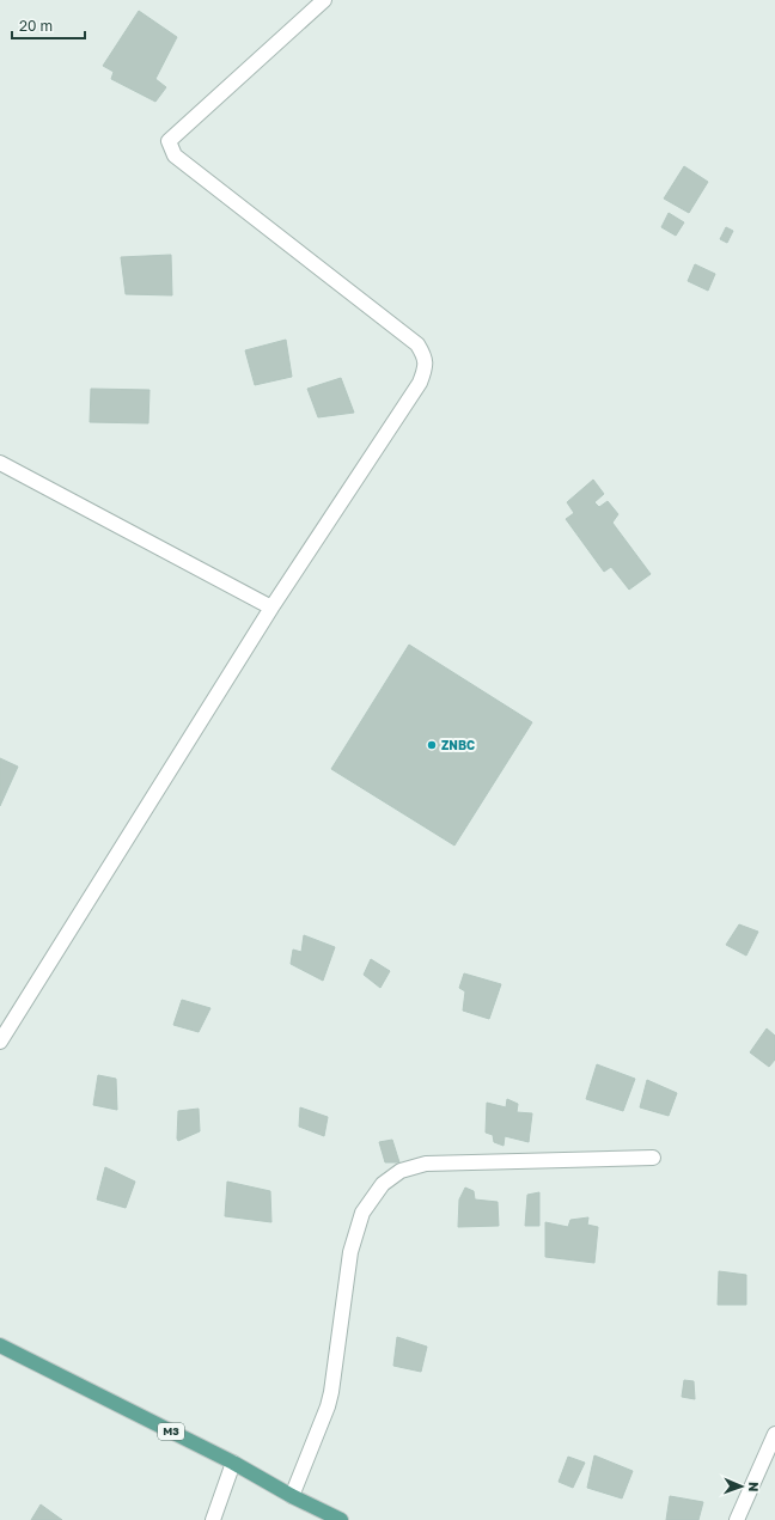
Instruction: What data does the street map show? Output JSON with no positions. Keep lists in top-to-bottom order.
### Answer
{
  "streets": {
    "main road": ["M3"]
  },
  "places": ["ZNBC"],
  "scale_bar": "20 m",
  "north": "right"
}
